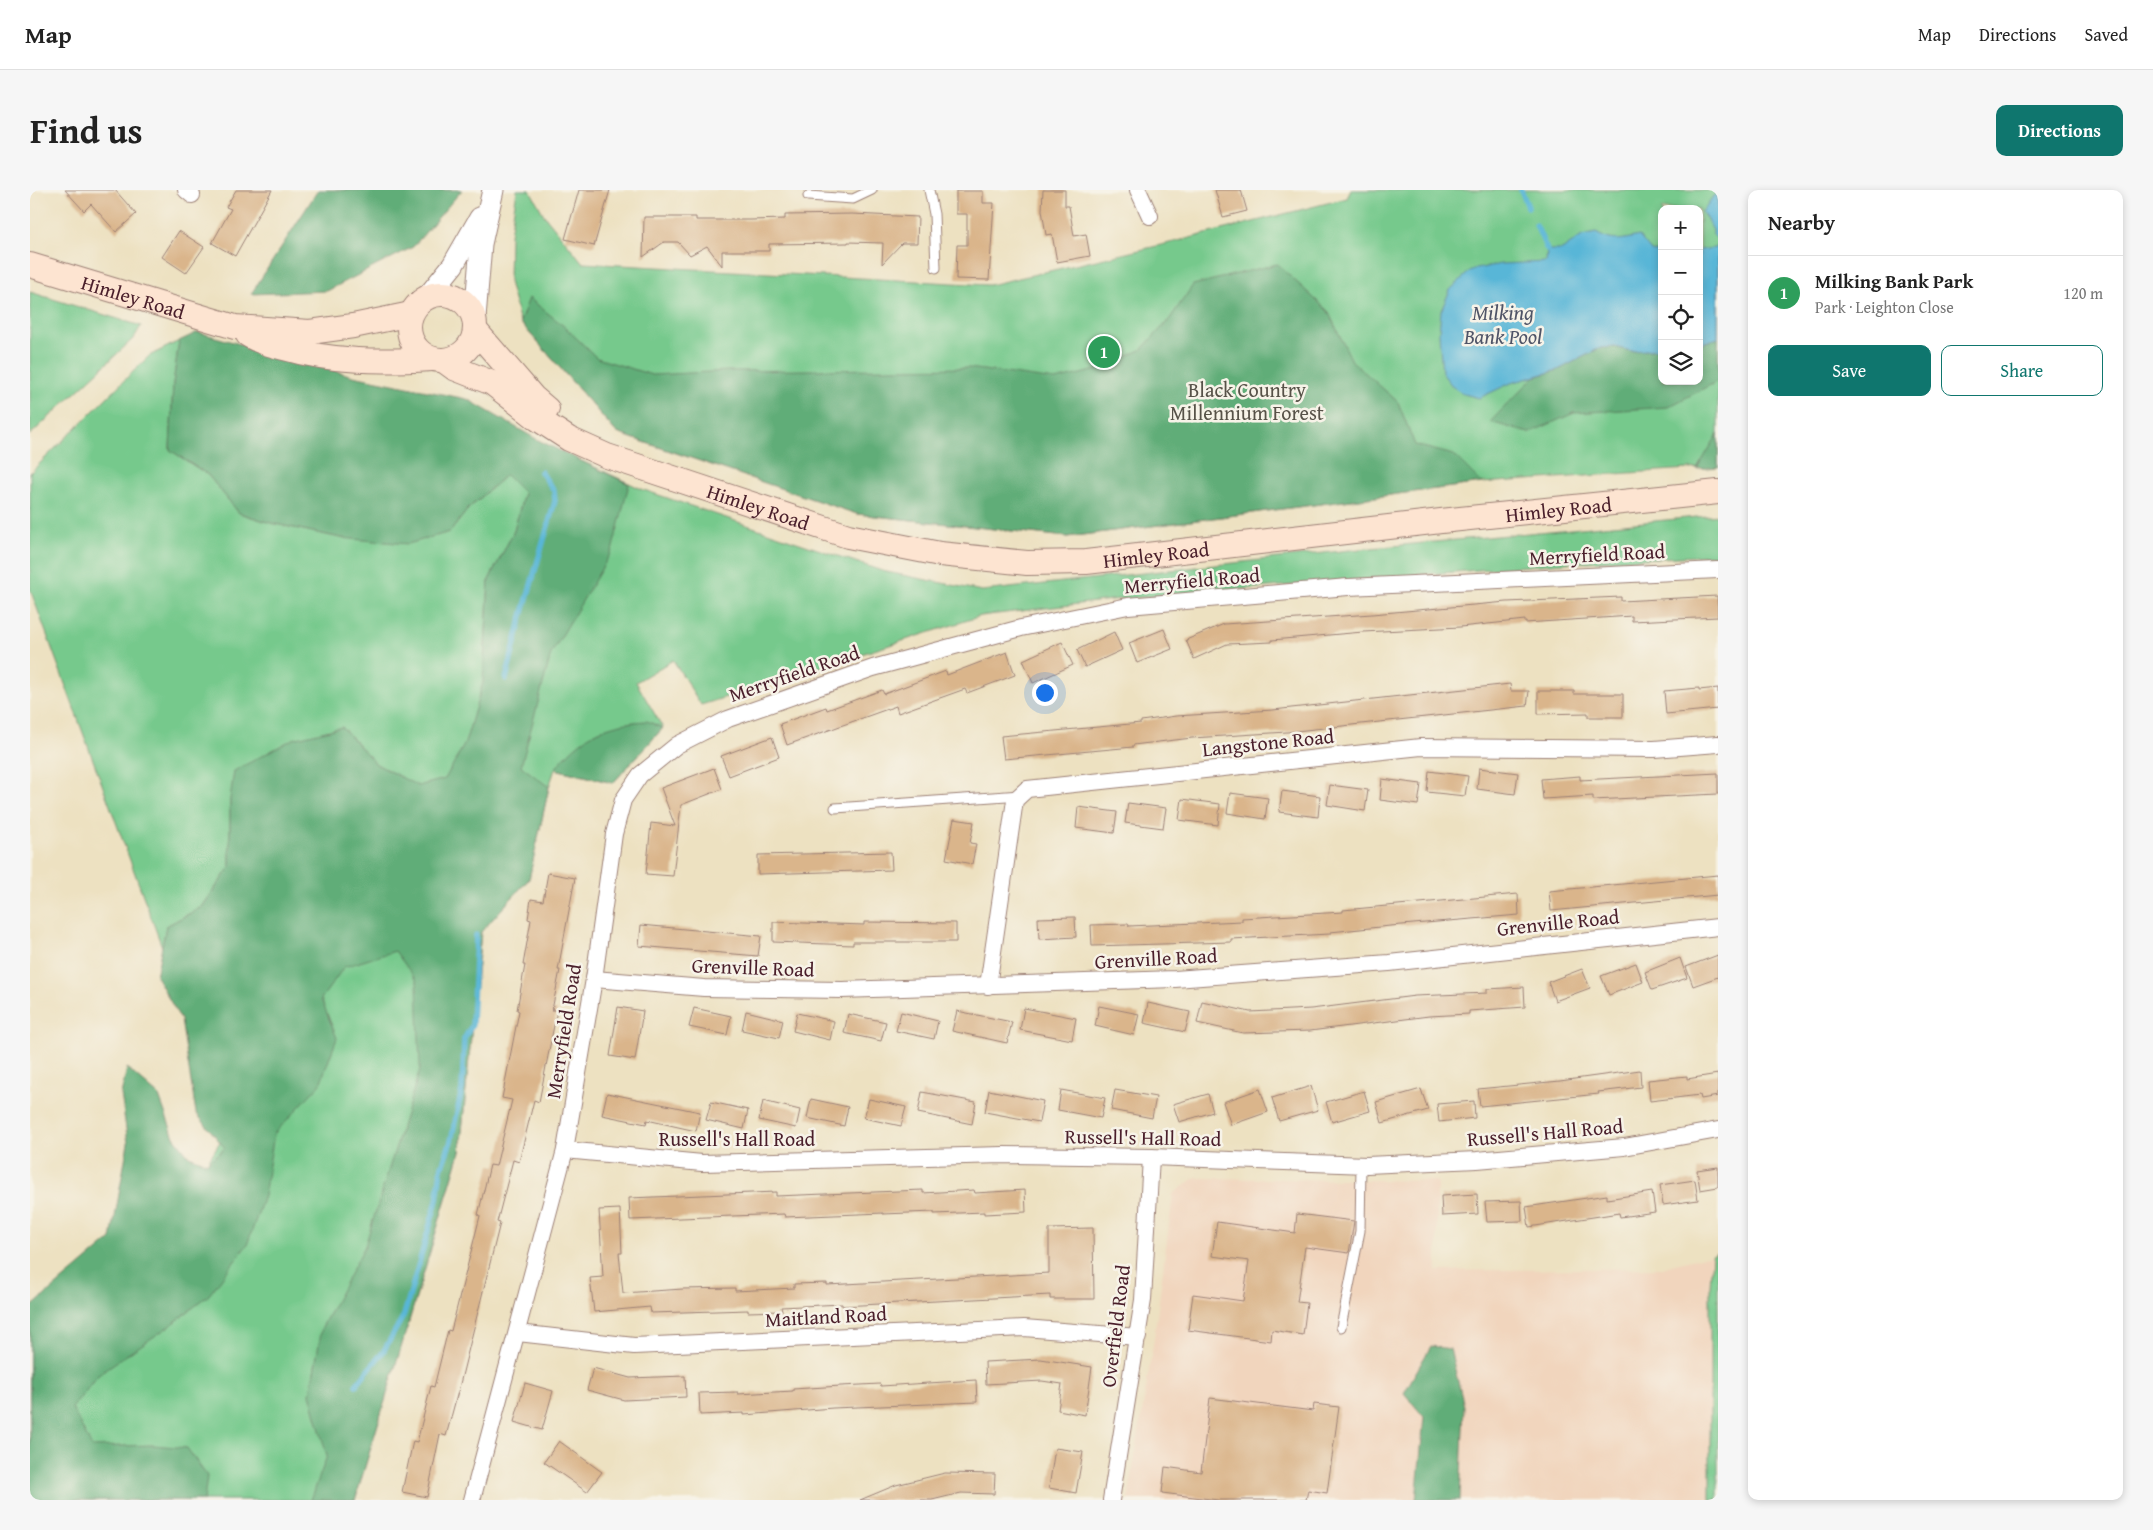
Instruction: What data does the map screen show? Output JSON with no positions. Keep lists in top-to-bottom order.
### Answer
{
  "streets": {
    "main road": ["Himley Road"],
    "street": [
      "Merryfield Road",
      "Langstone Road",
      "Grenville Road",
      "Russell's Hall Road",
      "Maitland Road",
      "Overfield Road"
    ]
  },
  "crossings": [
    ["Merryfield Road", "Grenville Road"],
    ["Merryfield Road", "Russell's Hall Road"],
    ["Merryfield Road", "Maitland Road"],
    ["Russell's Hall Road", "Overfield Road"],
    ["Maitland Road", "Overfield Road"]
  ],
  "water": ["Milking Bank Pool"],
  "parks": ["Black Country Millennium Forest"],
  "page": {
    "header": "Map",
    "nav": ["Map", "Directions", "Saved"],
    "title": "Find us",
    "buttons": [
      "Directions",
      ["Save", "Share"]
    ],
    "heading": "Nearby",
    "map_buttons": ["+", "−"],
    "list": [
      {
        "mark": "1",
        "name": "Milking Bank Park",
        "note": "Park · Leighton Close",
        "value": "120 m"
      }
    ],
    "pins": "1"
  }
}
